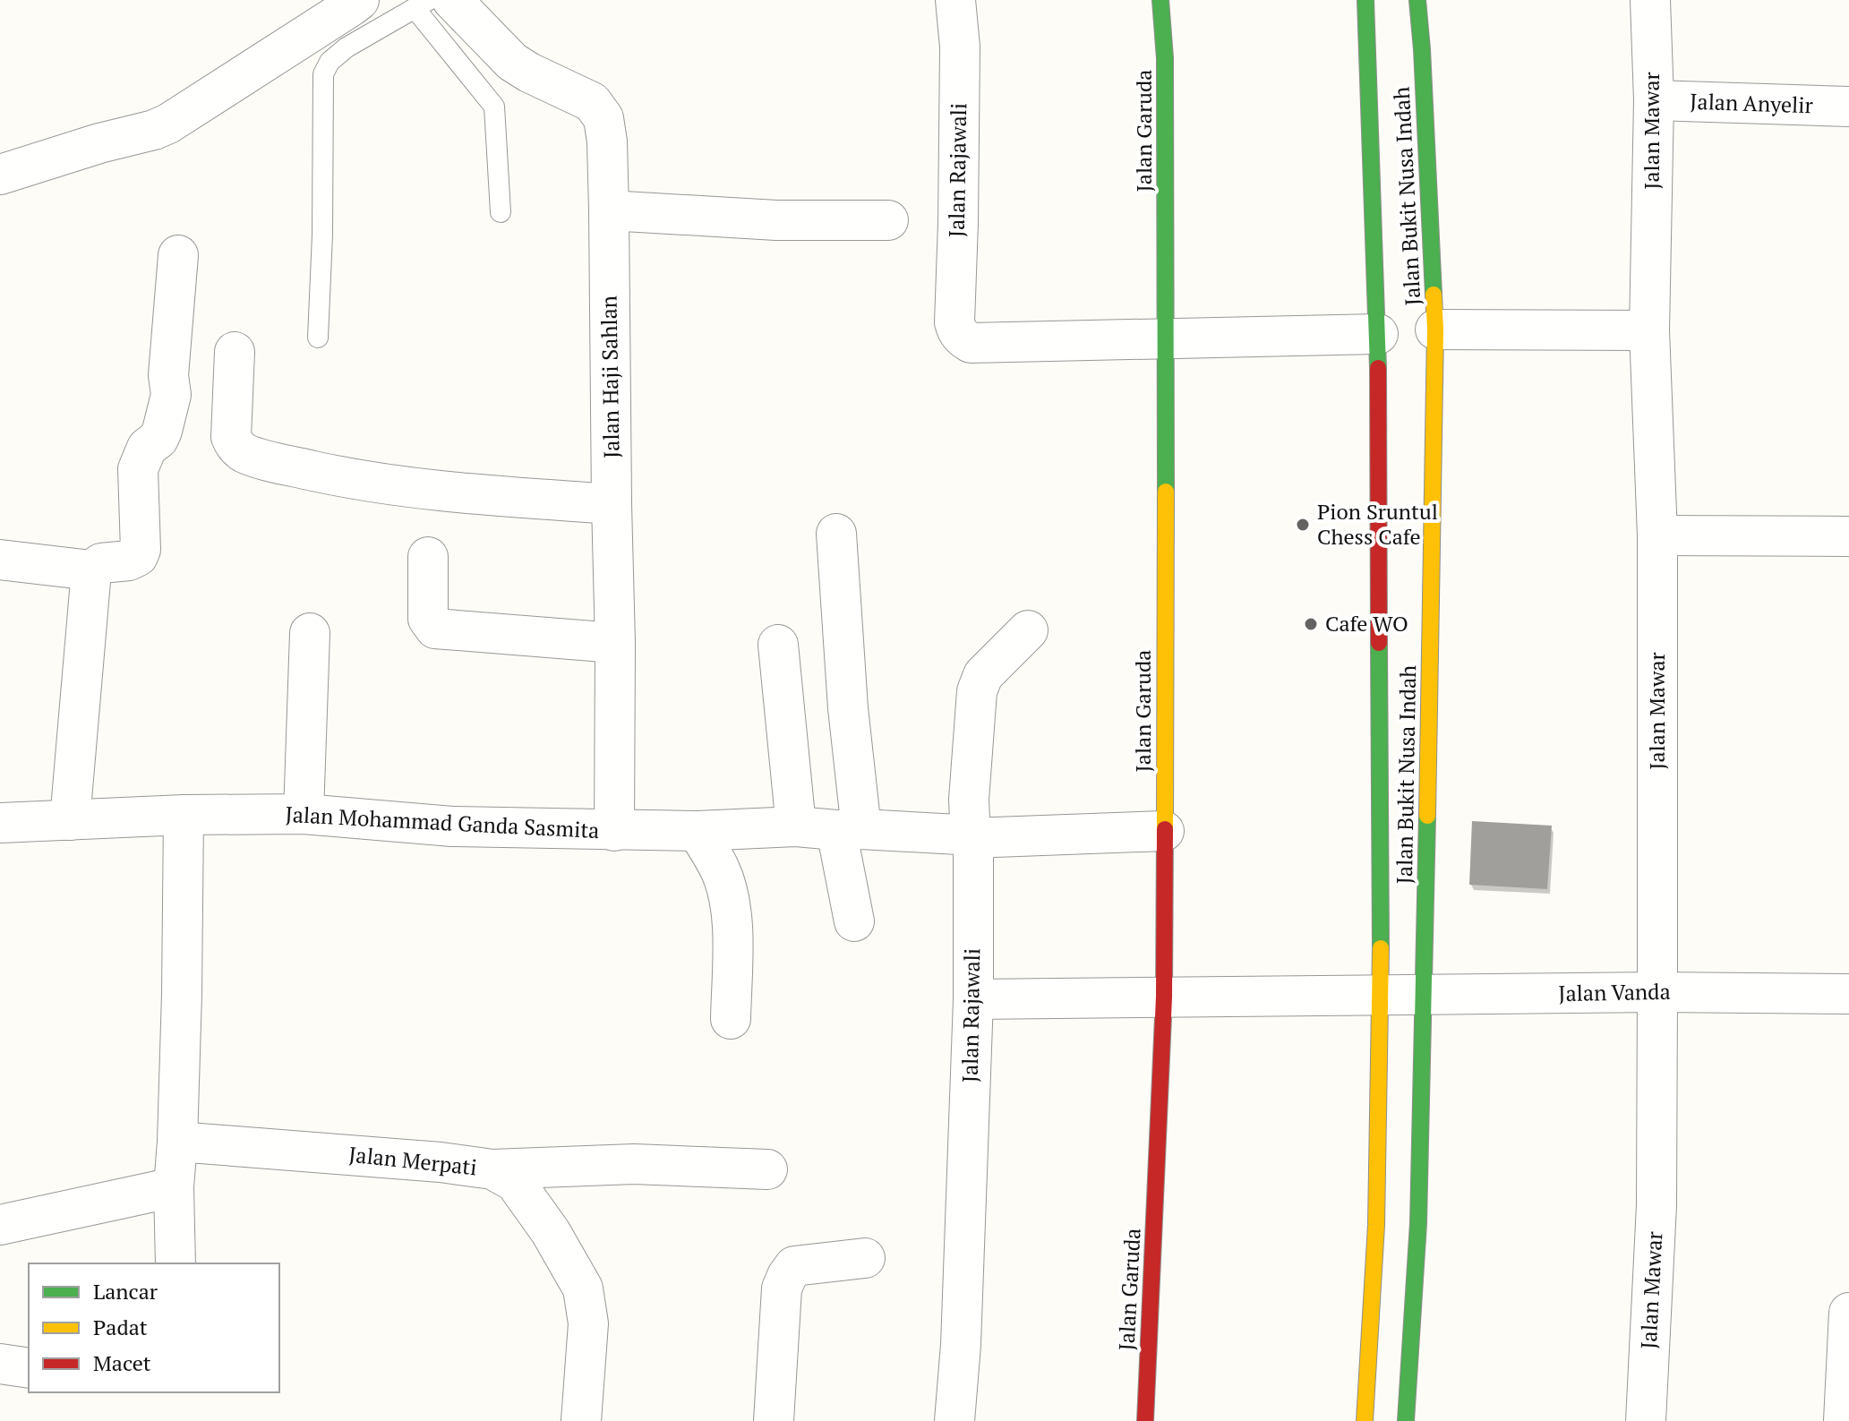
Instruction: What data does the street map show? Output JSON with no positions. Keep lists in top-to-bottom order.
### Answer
{
  "streets": {
    "street": [
      "Jalan Anyelir",
      "Jalan Garuda",
      "Jalan Mawar",
      "Jalan Rajawali",
      "Jalan Bukit Nusa Indah",
      "Jalan Haji Sahlan",
      "Jalan Mohammad Ganda Sasmita",
      "Jalan Vanda",
      "Jalan Merpati"
    ]
  },
  "crossings": [
    ["Jalan Anyelir", "Jalan Mawar"],
    ["Jalan Garuda", "Jalan Rajawali"],
    ["Jalan Garuda", "Jalan Mohammad Ganda Sasmita"],
    ["Jalan Garuda", "Jalan Vanda"],
    ["Jalan Mawar", "Jalan Vanda"],
    ["Jalan Rajawali", "Jalan Mohammad Ganda Sasmita"],
    ["Jalan Rajawali", "Jalan Vanda"],
    ["Jalan Bukit Nusa Indah", "Jalan Vanda"],
    ["Jalan Haji Sahlan", "Jalan Mohammad Ganda Sasmita"]
  ],
  "places": ["Pion Sruntul Chess Cafe", "Cafe WO"],
  "legend": ["Lancar", "Padat", "Macet"]
}
